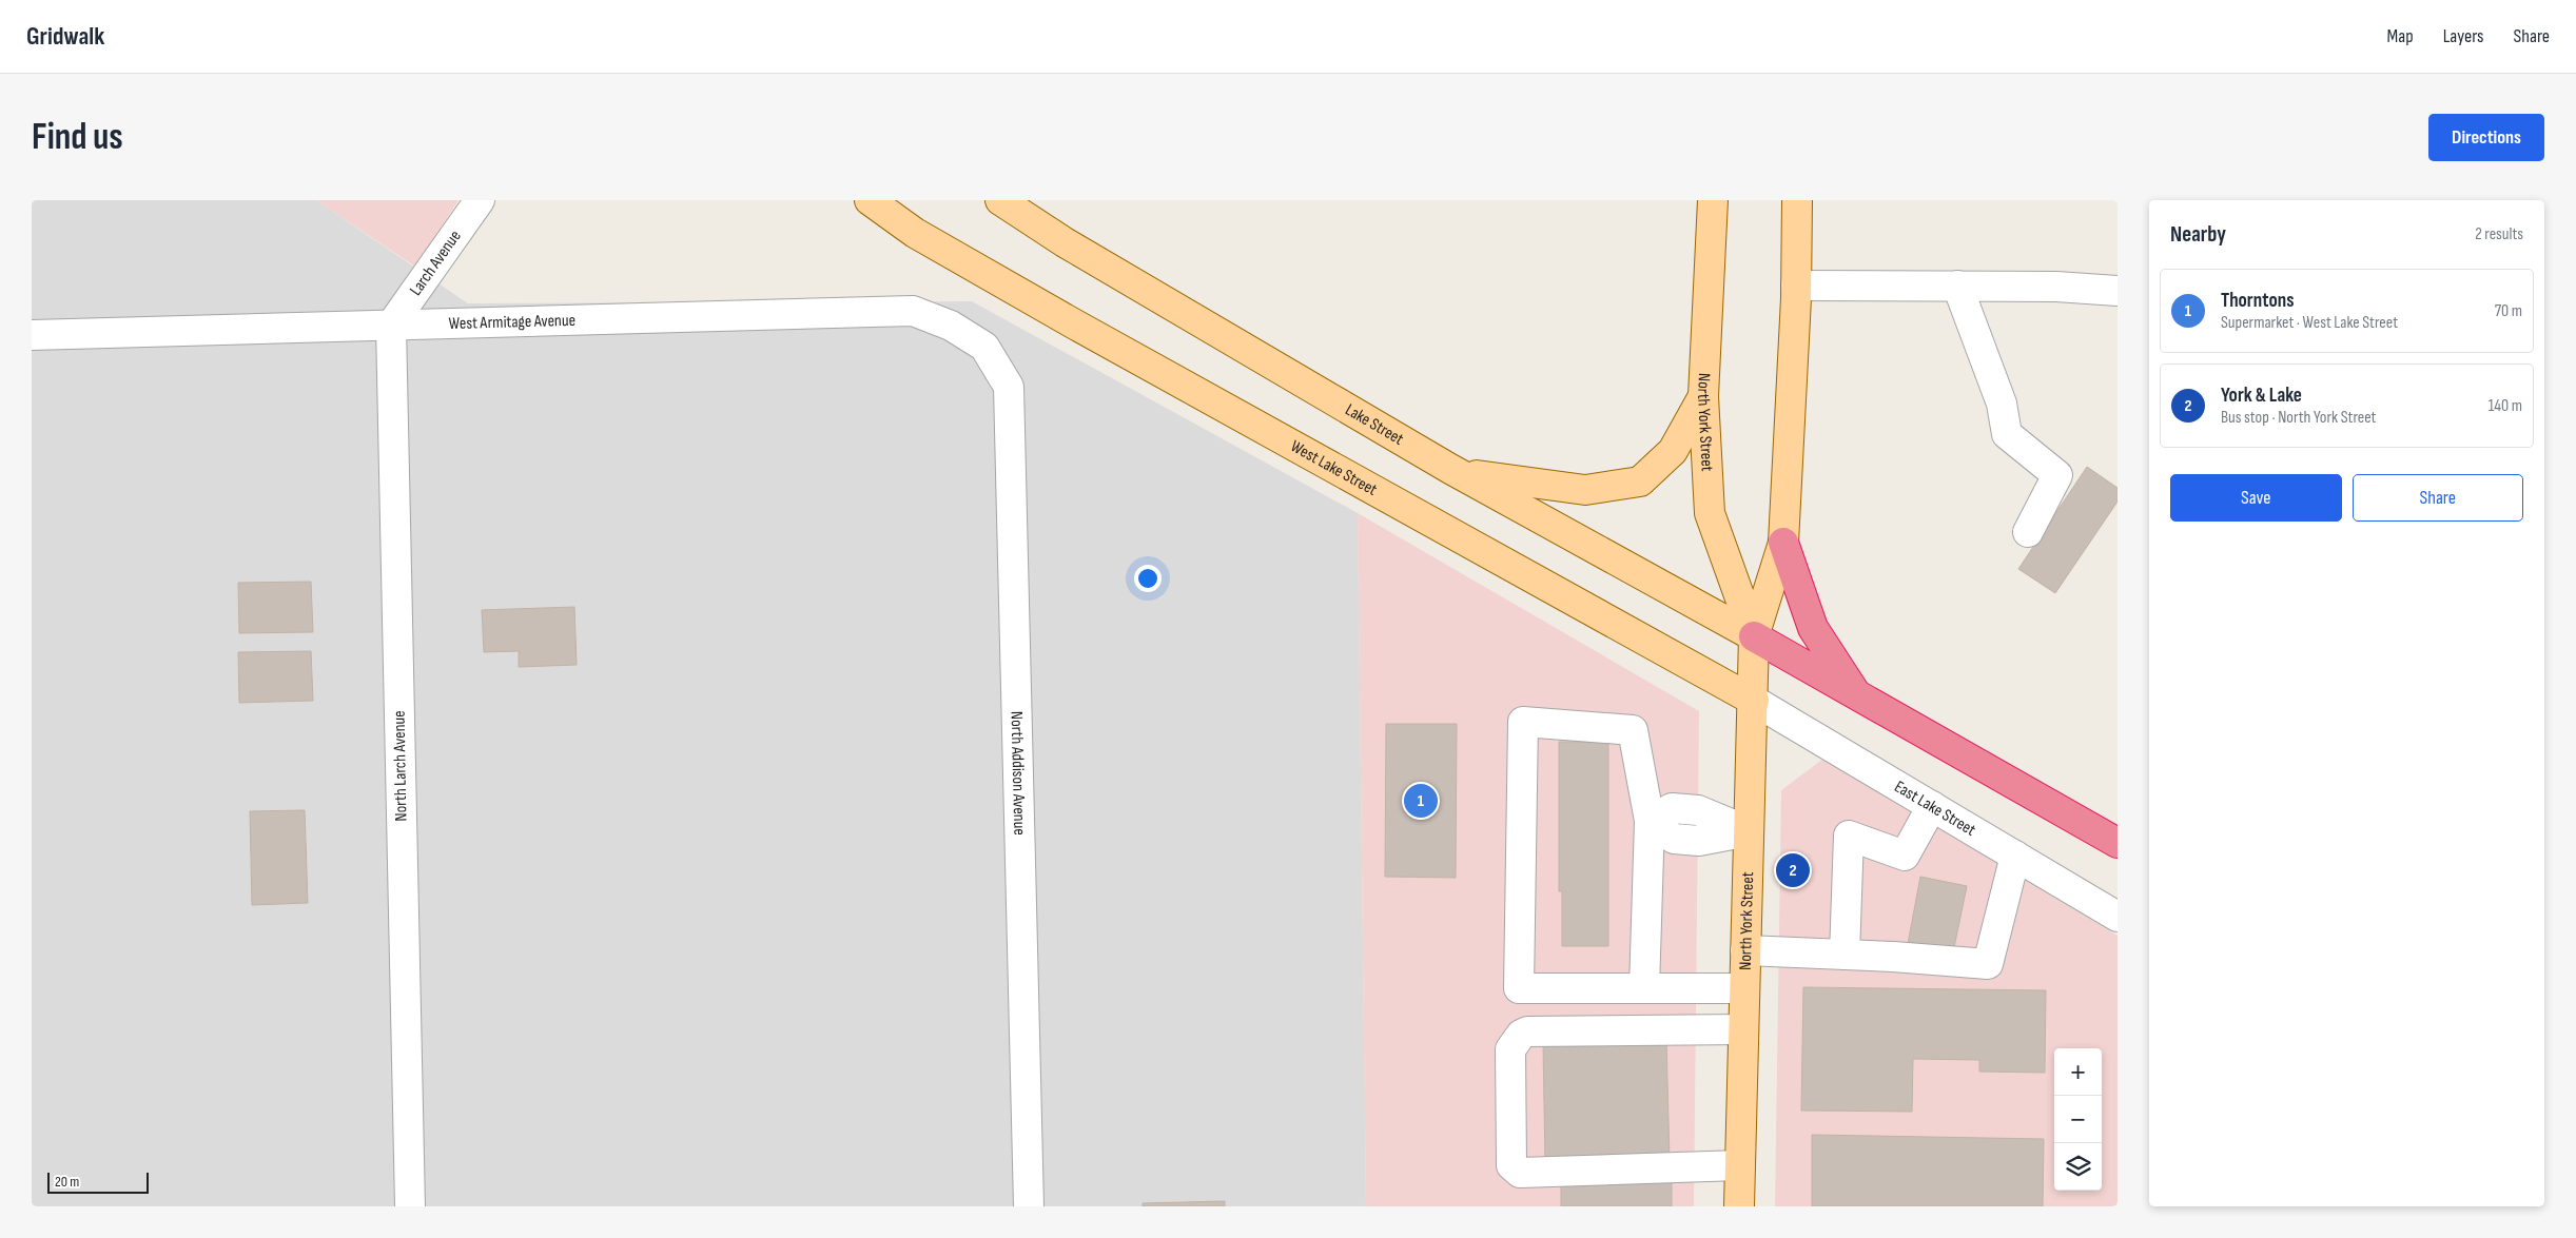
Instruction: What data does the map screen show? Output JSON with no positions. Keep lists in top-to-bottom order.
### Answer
{
  "streets": {
    "main road": ["North York Street", "Lake Street", "West Lake Street"],
    "street": [
      "Larch Avenue",
      "West Armitage Avenue",
      "North Larch Avenue",
      "North Addison Avenue",
      "East Lake Street"
    ]
  },
  "crossings": [
    ["Larch Avenue", "West Armitage Avenue"],
    ["Larch Avenue", "North Larch Avenue"],
    ["West Armitage Avenue", "North Larch Avenue"],
    ["West Armitage Avenue", "North Addison Avenue"],
    ["North York Street", "Lake Street"],
    ["North York Street", "West Lake Street"],
    ["North York Street", "East Lake Street"],
    ["West Lake Street", "East Lake Street"]
  ],
  "scale_bar": "20 m",
  "page": {
    "header": "Gridwalk",
    "nav": ["Map", "Layers", "Share"],
    "buttons": [
      "Directions",
      ["Save", "Share"]
    ],
    "title": "Find us",
    "heading": ["Nearby", "2 results"],
    "list": [
      {
        "mark": "1",
        "name": "Thorntons",
        "note": "Supermarket · West Lake Street",
        "value": "70 m"
      },
      {
        "mark": "2",
        "name": "York & Lake",
        "note": "Bus stop · North York Street",
        "value": "140 m"
      }
    ],
    "pins": ["1", "2"],
    "map_buttons": ["+", "−"],
    "scale": "20 m"
  }
}
